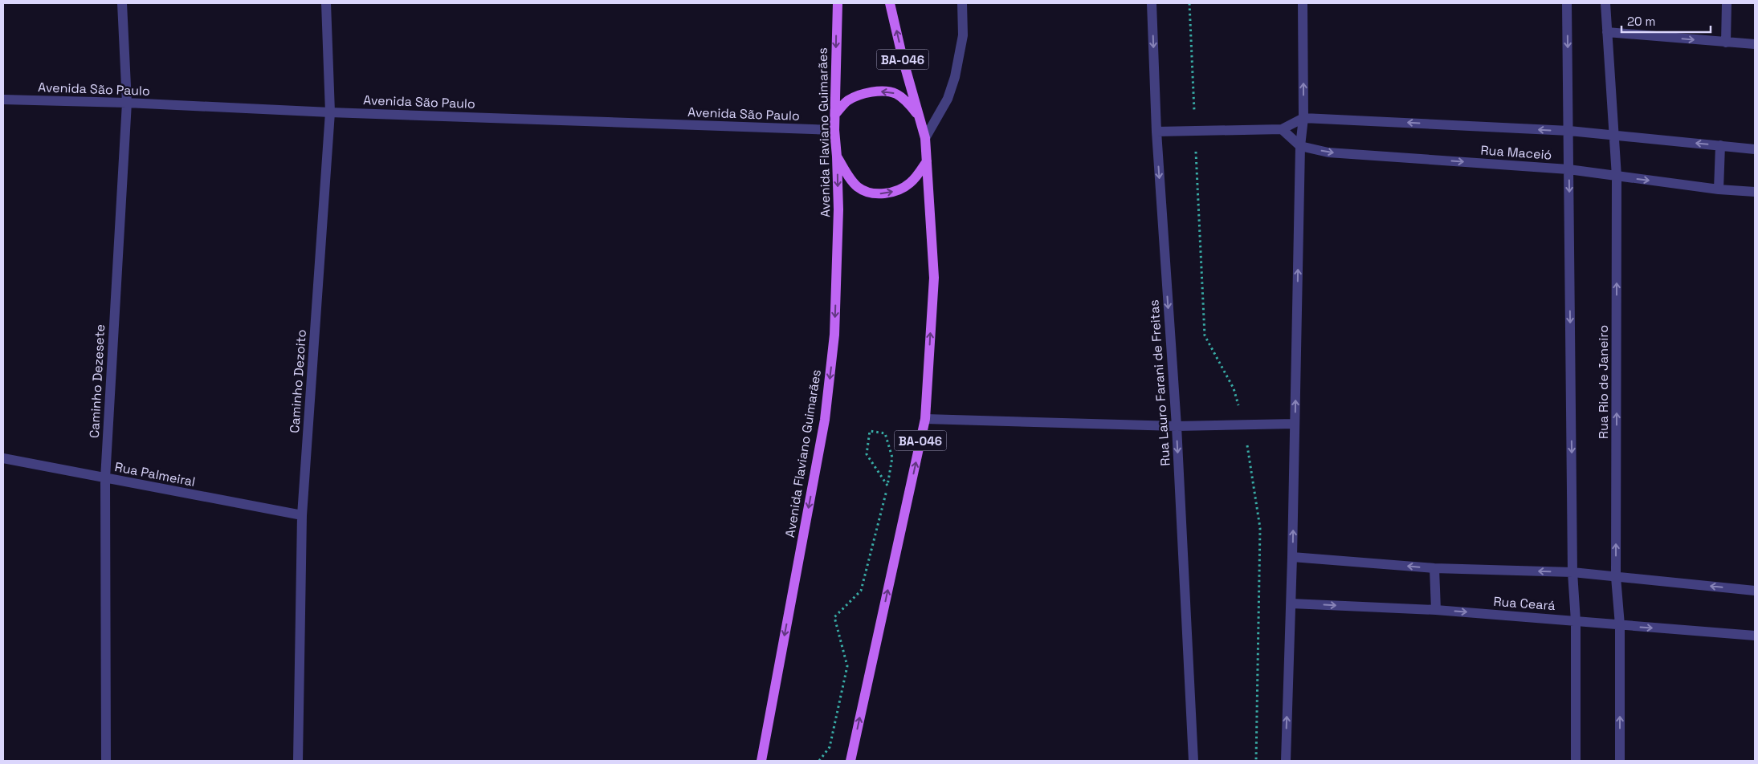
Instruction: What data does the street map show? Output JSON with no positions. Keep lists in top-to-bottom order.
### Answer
{
  "streets": {
    "main road": ["BA-046", "Avenida Flaviano Guimarães"],
    "street": [
      "Avenida São Paulo",
      "Rua Maceió",
      "Caminho Dezesete",
      "Caminho Dezoito",
      "Rua Rio de Janeiro",
      "Rua Lauro Farani de Freitas",
      "Rua Palmeiral",
      "Rua Ceará"
    ]
  },
  "crossings": [
    ["BA-046", "Avenida São Paulo"],
    ["BA-046", "Avenida Flaviano Guimarães"],
    ["Avenida São Paulo", "Avenida Flaviano Guimarães"],
    ["Avenida São Paulo", "Caminho Dezesete"],
    ["Avenida São Paulo", "Caminho Dezoito"],
    ["Rua Maceió", "Rua Rio de Janeiro"],
    ["Caminho Dezesete", "Rua Palmeiral"],
    ["Caminho Dezoito", "Rua Palmeiral"],
    ["Rua Rio de Janeiro", "Rua Ceará"]
  ],
  "one_way": ["Rua Lauro Farani de Freitas"],
  "scale_bar": "20 m"
}
